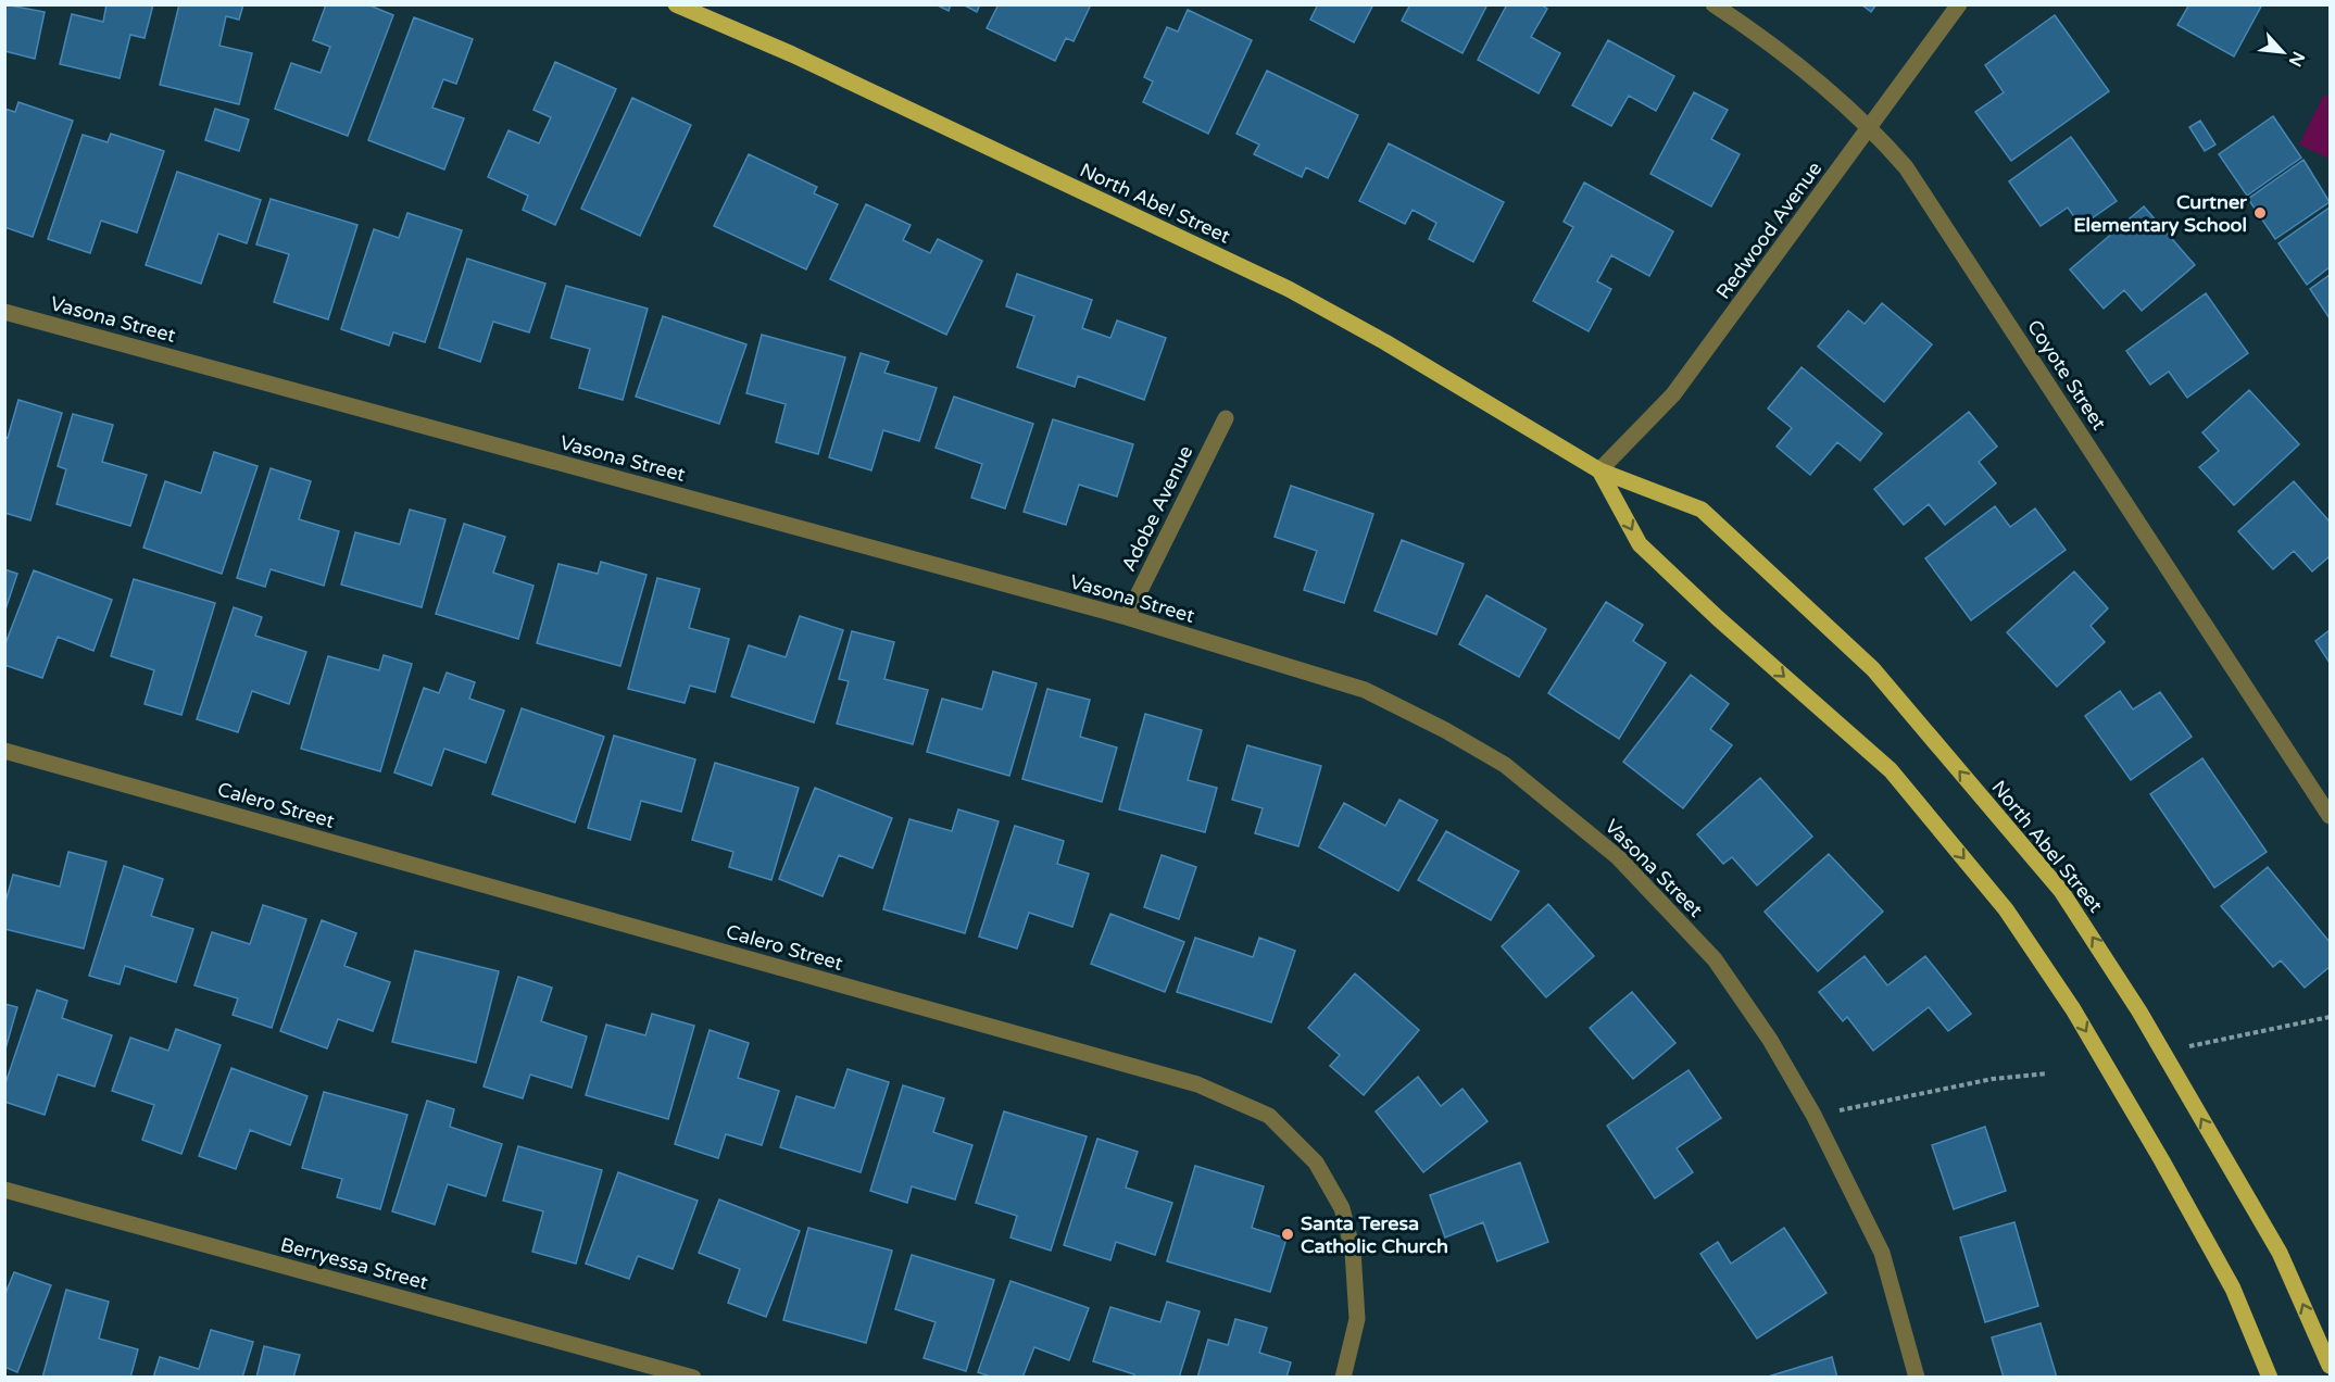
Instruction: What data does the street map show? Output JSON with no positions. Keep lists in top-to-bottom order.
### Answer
{
  "streets": {
    "main road": ["North Abel Street"],
    "street": [
      "Redwood Avenue",
      "Vasona Street",
      "Coyote Street",
      "Adobe Avenue",
      "Calero Street",
      "Berryessa Street"
    ]
  },
  "crossings": [
    ["North Abel Street", "Redwood Avenue"],
    ["Redwood Avenue", "Coyote Street"],
    ["Vasona Street", "Adobe Avenue"]
  ],
  "places": ["Curtner Elementary School", "Santa Teresa Catholic Church"],
  "north": "bottom right"
}
